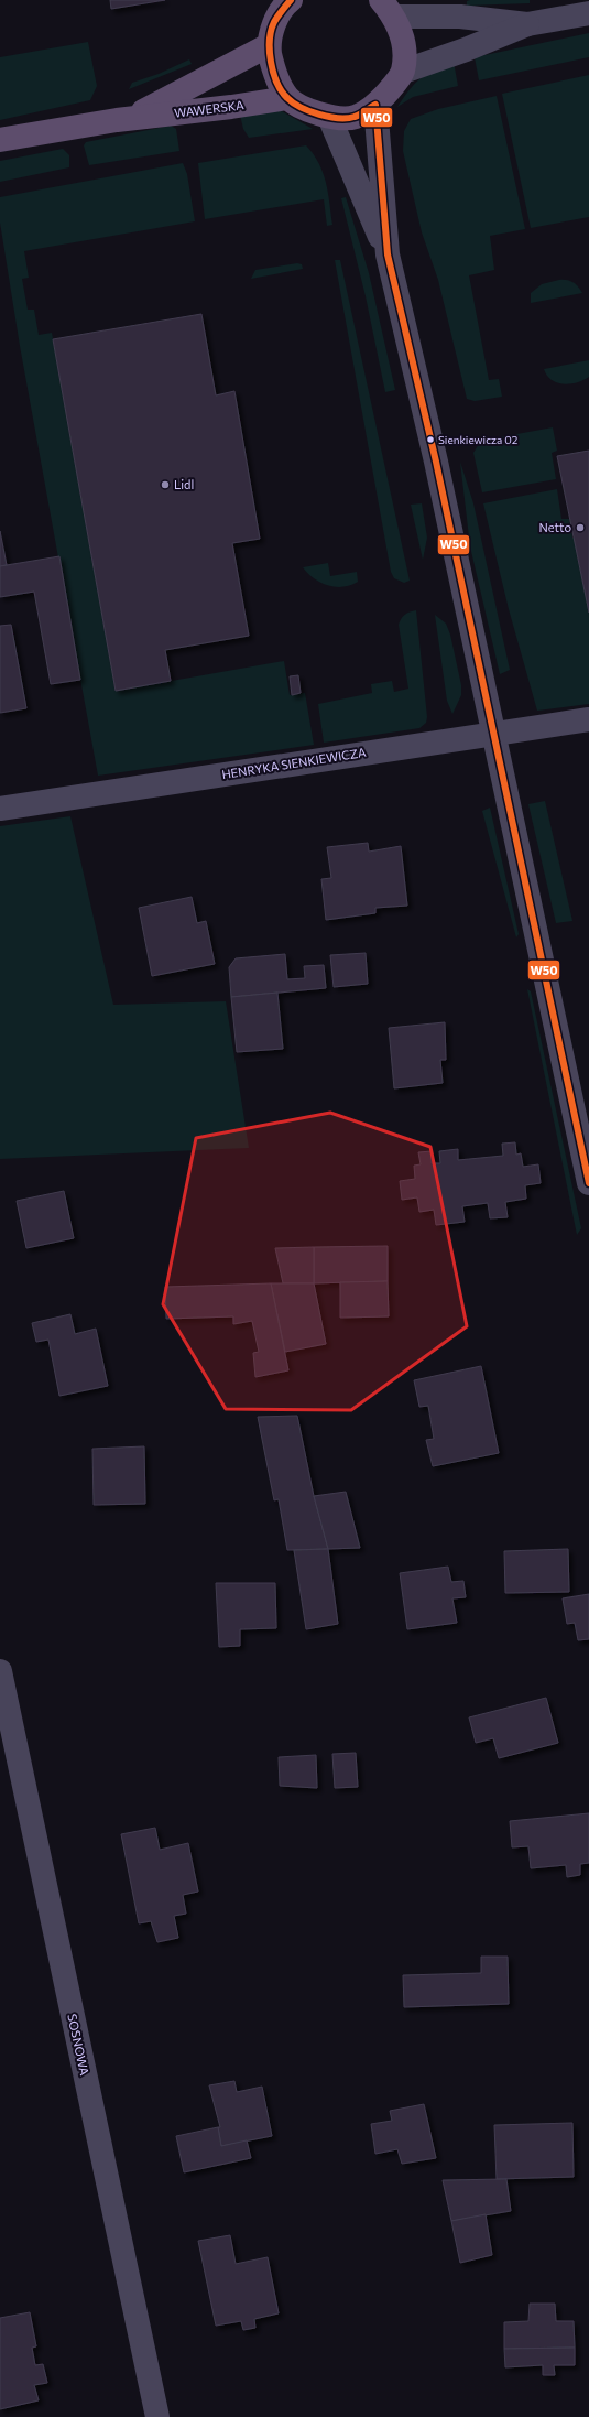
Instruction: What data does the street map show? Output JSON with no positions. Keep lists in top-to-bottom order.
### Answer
{
  "streets": {
    "main road": ["WAWERSKA"],
    "street": ["HENRYKA SIENKIEWICZA", "SOSNOWA"]
  },
  "places": ["Sienkiewicza 02", "Lidl", "Netto"],
  "lines": ["transit line W50"]
}
